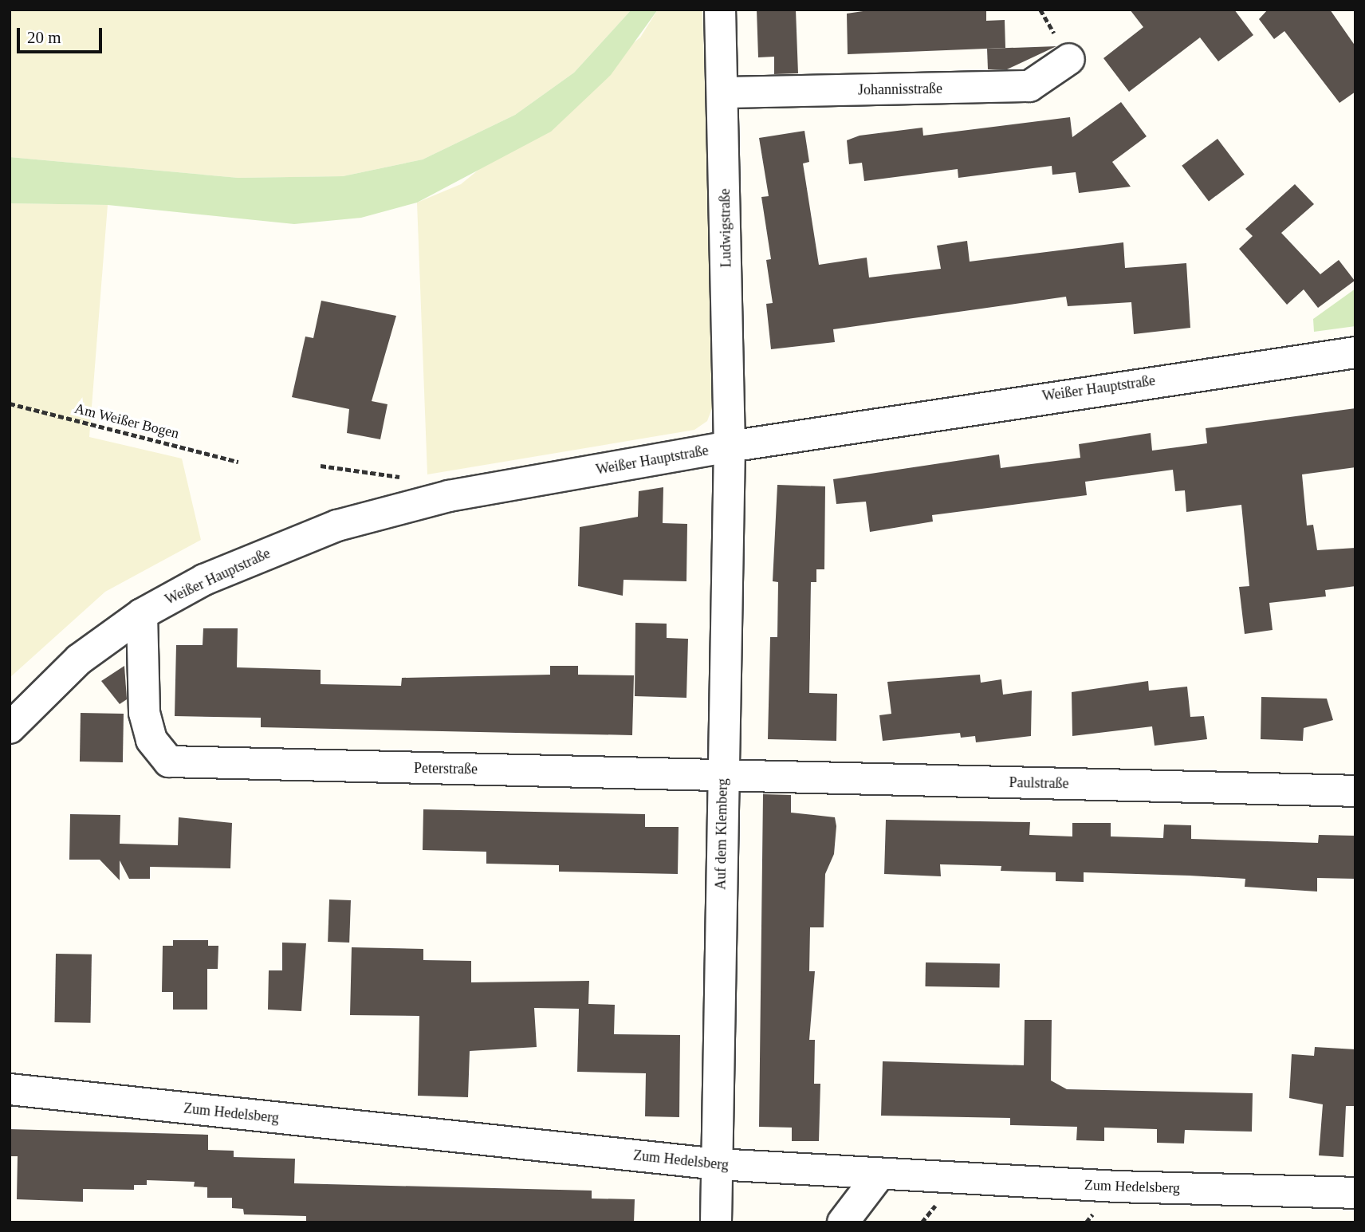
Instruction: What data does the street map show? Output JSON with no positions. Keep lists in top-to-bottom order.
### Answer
{
  "streets": {
    "street": [
      "Johannisstraße",
      "Ludwigstraße",
      "Weißer Hauptstraße",
      "Peterstraße",
      "Paulstraße",
      "Auf dem Klemberg",
      "Zum Hedelsberg"
    ],
    "path": ["Am Weißer Bogen"]
  },
  "crossings": [
    ["Johannisstraße", "Ludwigstraße"],
    ["Ludwigstraße", "Weißer Hauptstraße"],
    ["Ludwigstraße", "Auf dem Klemberg"],
    ["Weißer Hauptstraße", "Peterstraße"],
    ["Weißer Hauptstraße", "Auf dem Klemberg"],
    ["Peterstraße", "Paulstraße"],
    ["Peterstraße", "Auf dem Klemberg"],
    ["Paulstraße", "Auf dem Klemberg"],
    ["Auf dem Klemberg", "Zum Hedelsberg"]
  ],
  "scale_bar": "20 m"
}
